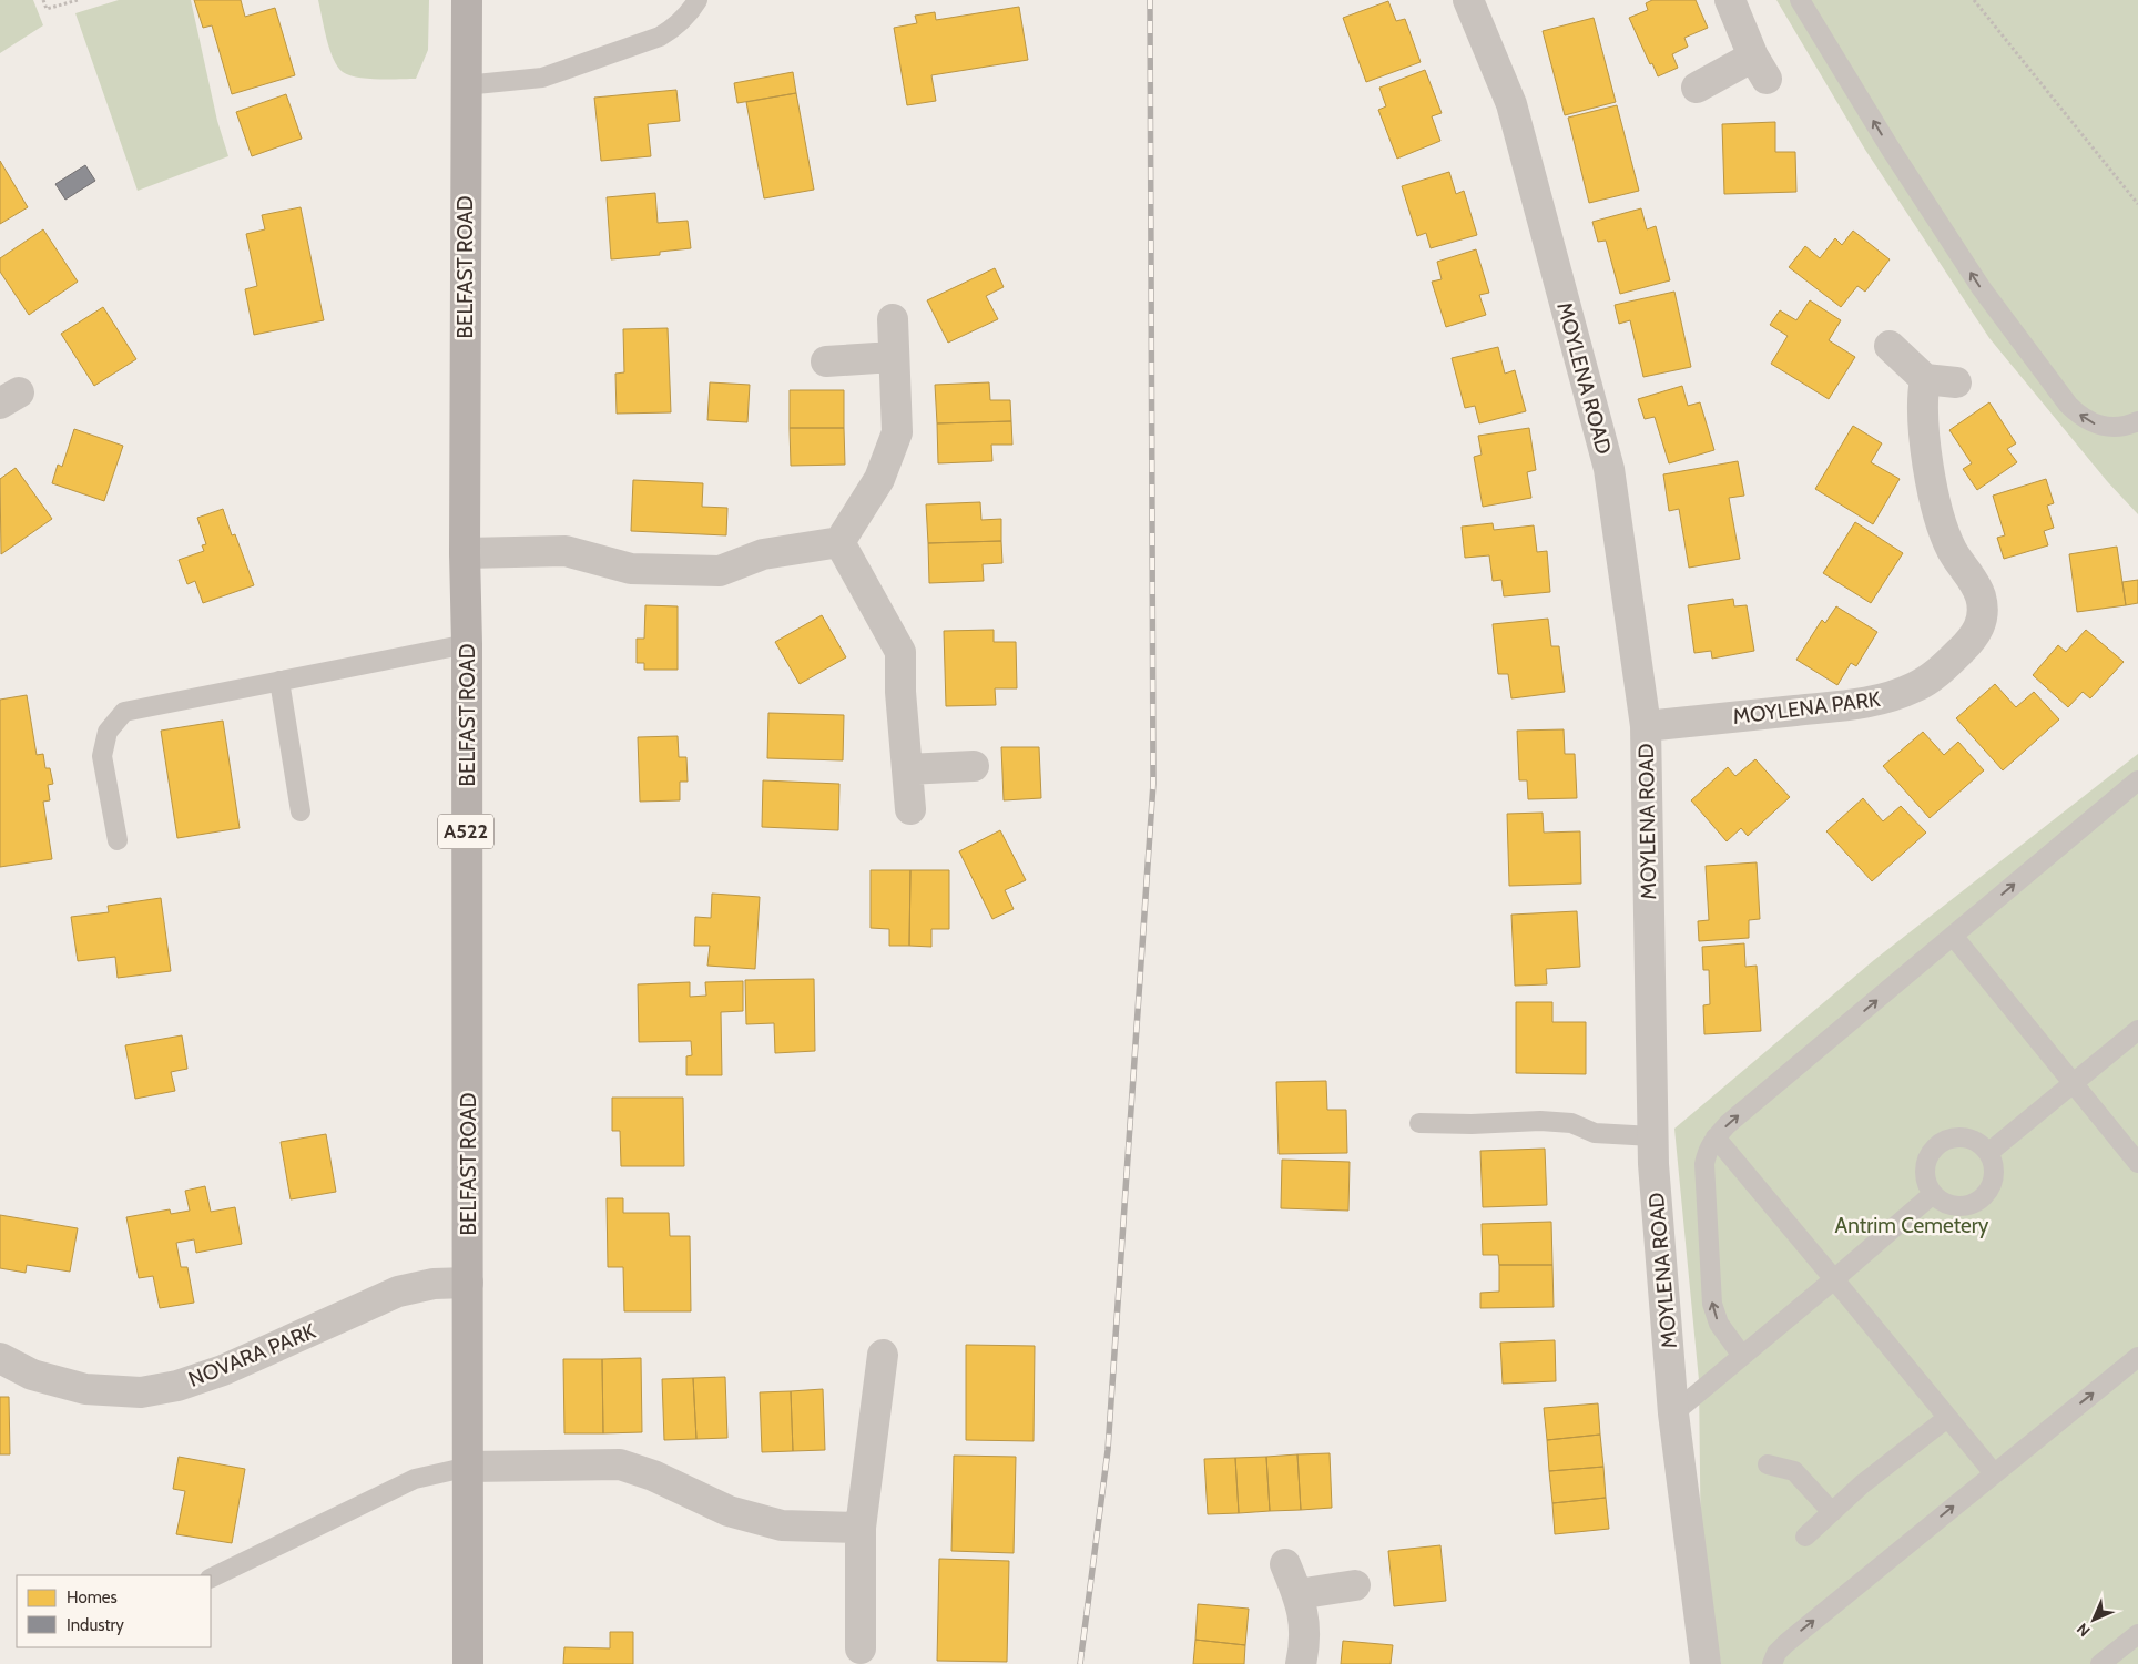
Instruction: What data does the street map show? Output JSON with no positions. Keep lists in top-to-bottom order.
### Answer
{
  "streets": {
    "main road": ["BELFAST ROAD", "A522"],
    "street": ["MOYLENA ROAD", "MOYLENA PARK", "NOVARA PARK"]
  },
  "crossings": [
    ["BELFAST ROAD", "NOVARA PARK"],
    ["MOYLENA ROAD", "MOYLENA PARK"]
  ],
  "parks": ["Antrim Cemetery"],
  "legend": ["Homes", "Industry"],
  "north": "bottom left"
}
